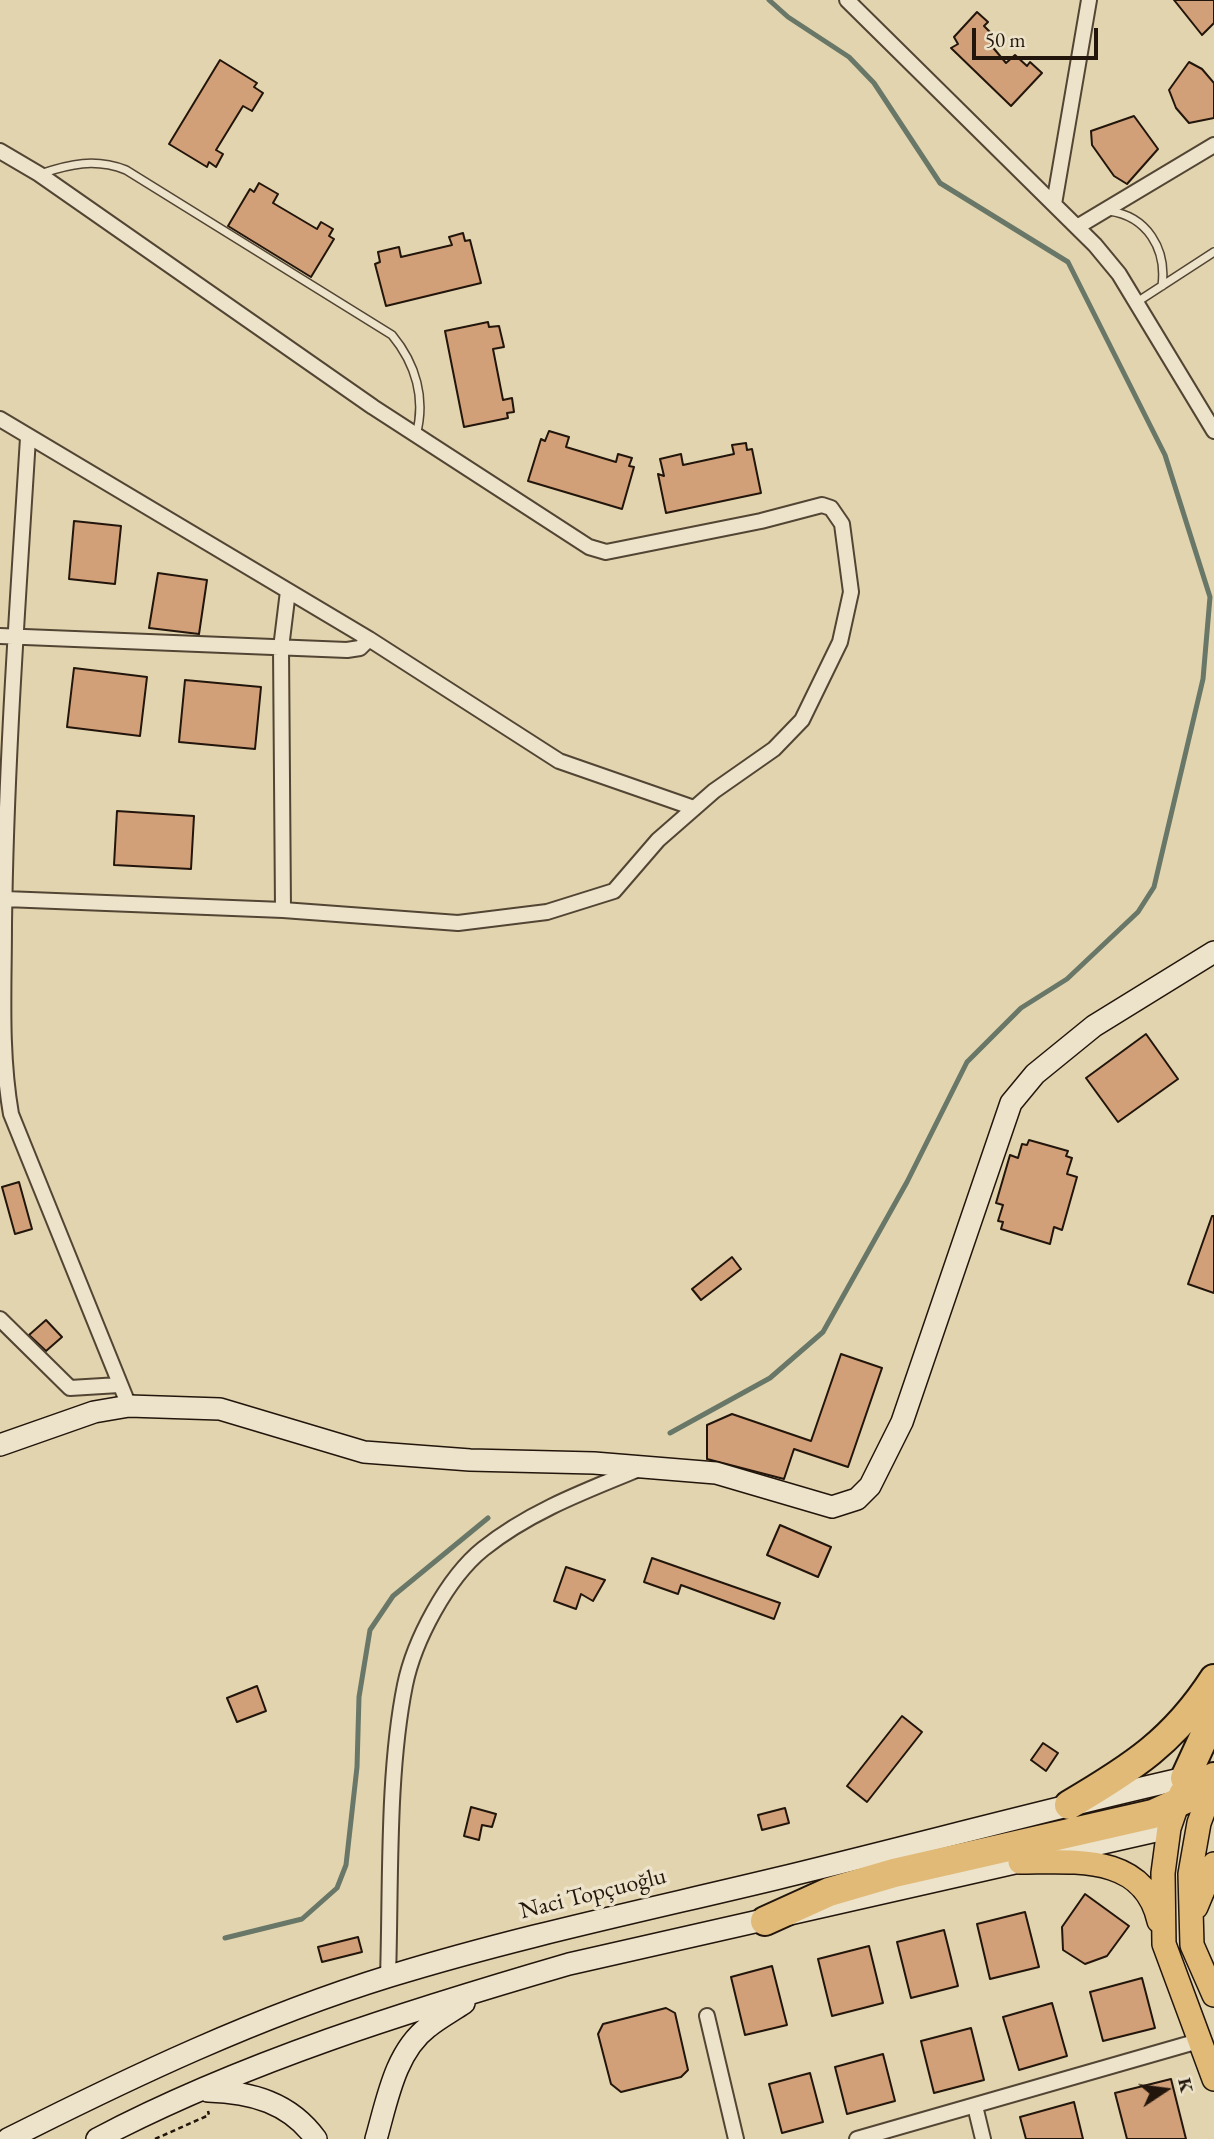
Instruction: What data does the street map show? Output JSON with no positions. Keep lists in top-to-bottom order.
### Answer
{
  "streets": {
    "main road": ["Naci Topçuoğlu"]
  },
  "scale_bar": "50 m",
  "north": "right"
}
